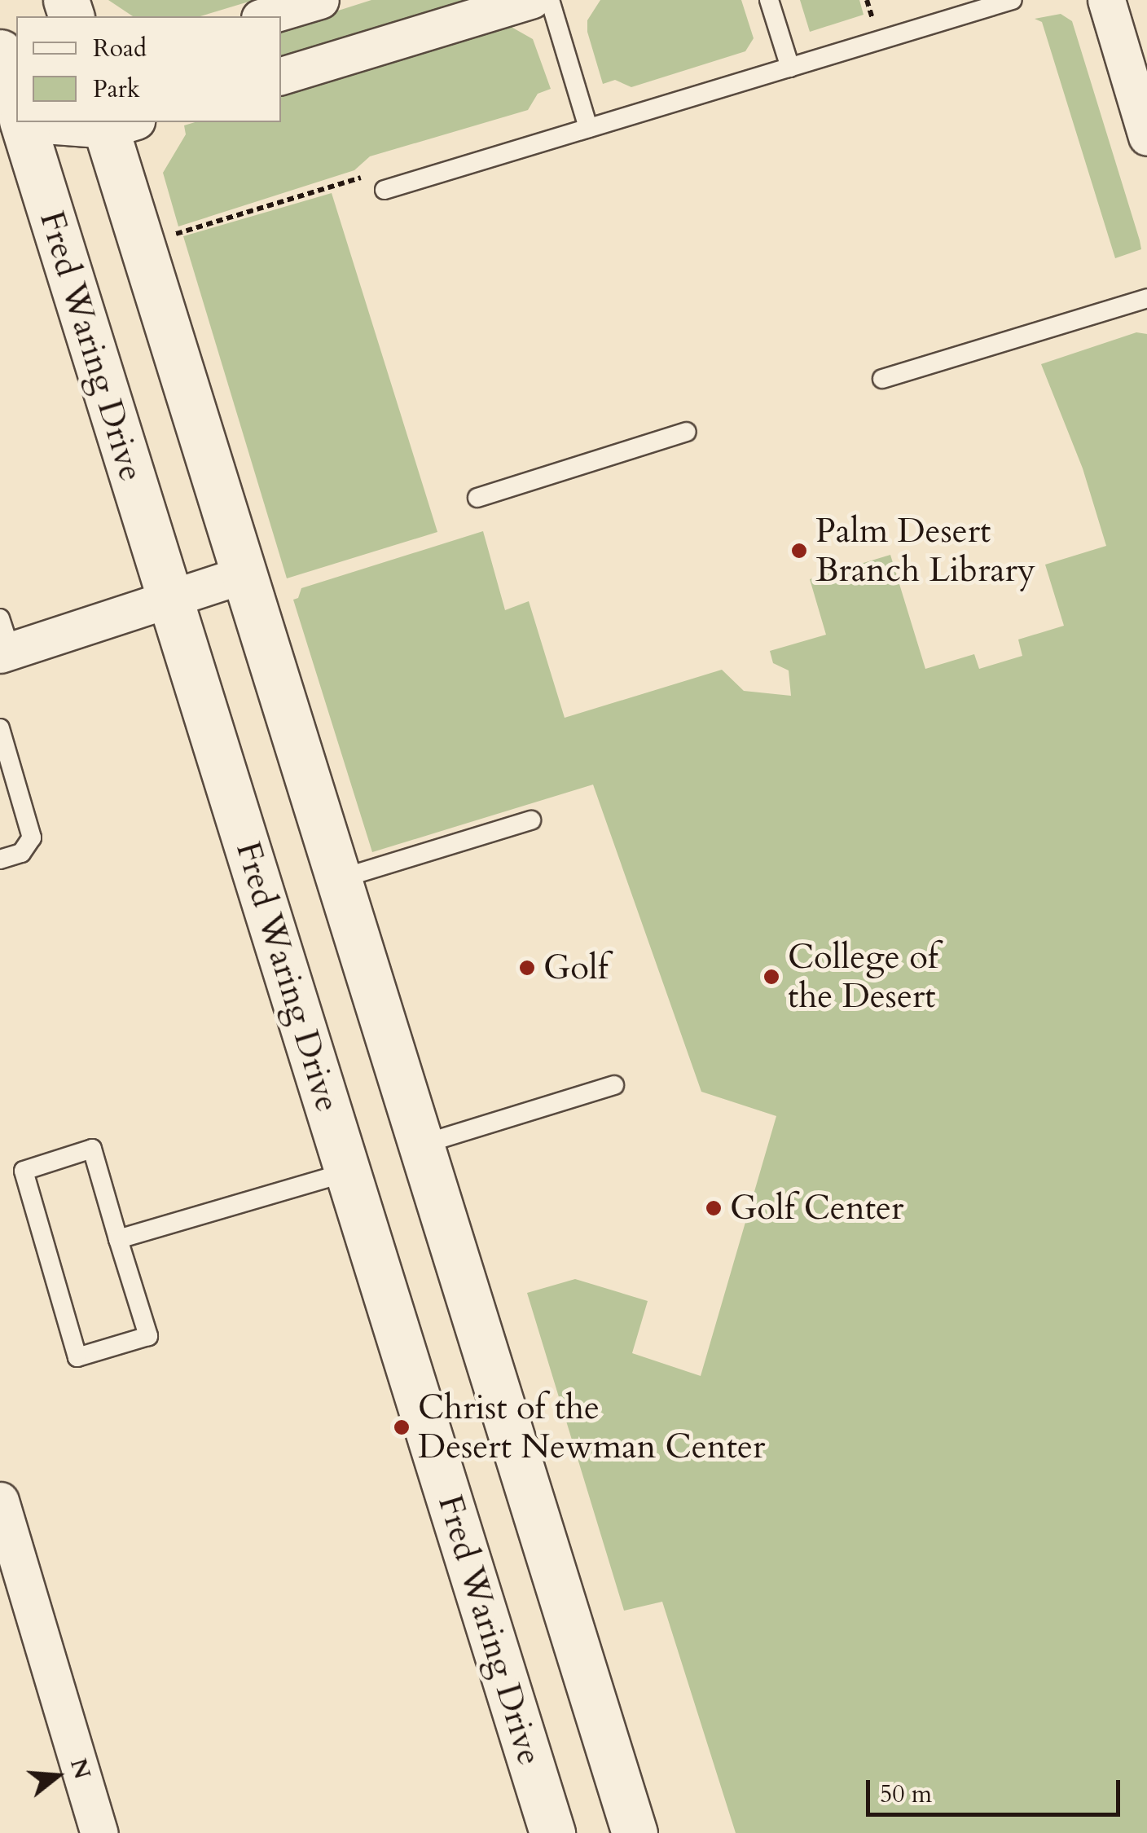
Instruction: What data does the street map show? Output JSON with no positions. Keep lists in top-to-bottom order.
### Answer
{
  "streets": {
    "main road": ["Fred Waring Drive"]
  },
  "places": [
    "Palm Desert Branch Library",
    "Golf",
    "College of the Desert",
    "Golf Center",
    "Christ of the Desert Newman Center"
  ],
  "legend": ["Road", "Park"],
  "scale_bar": "50 m",
  "north": "right"
}
